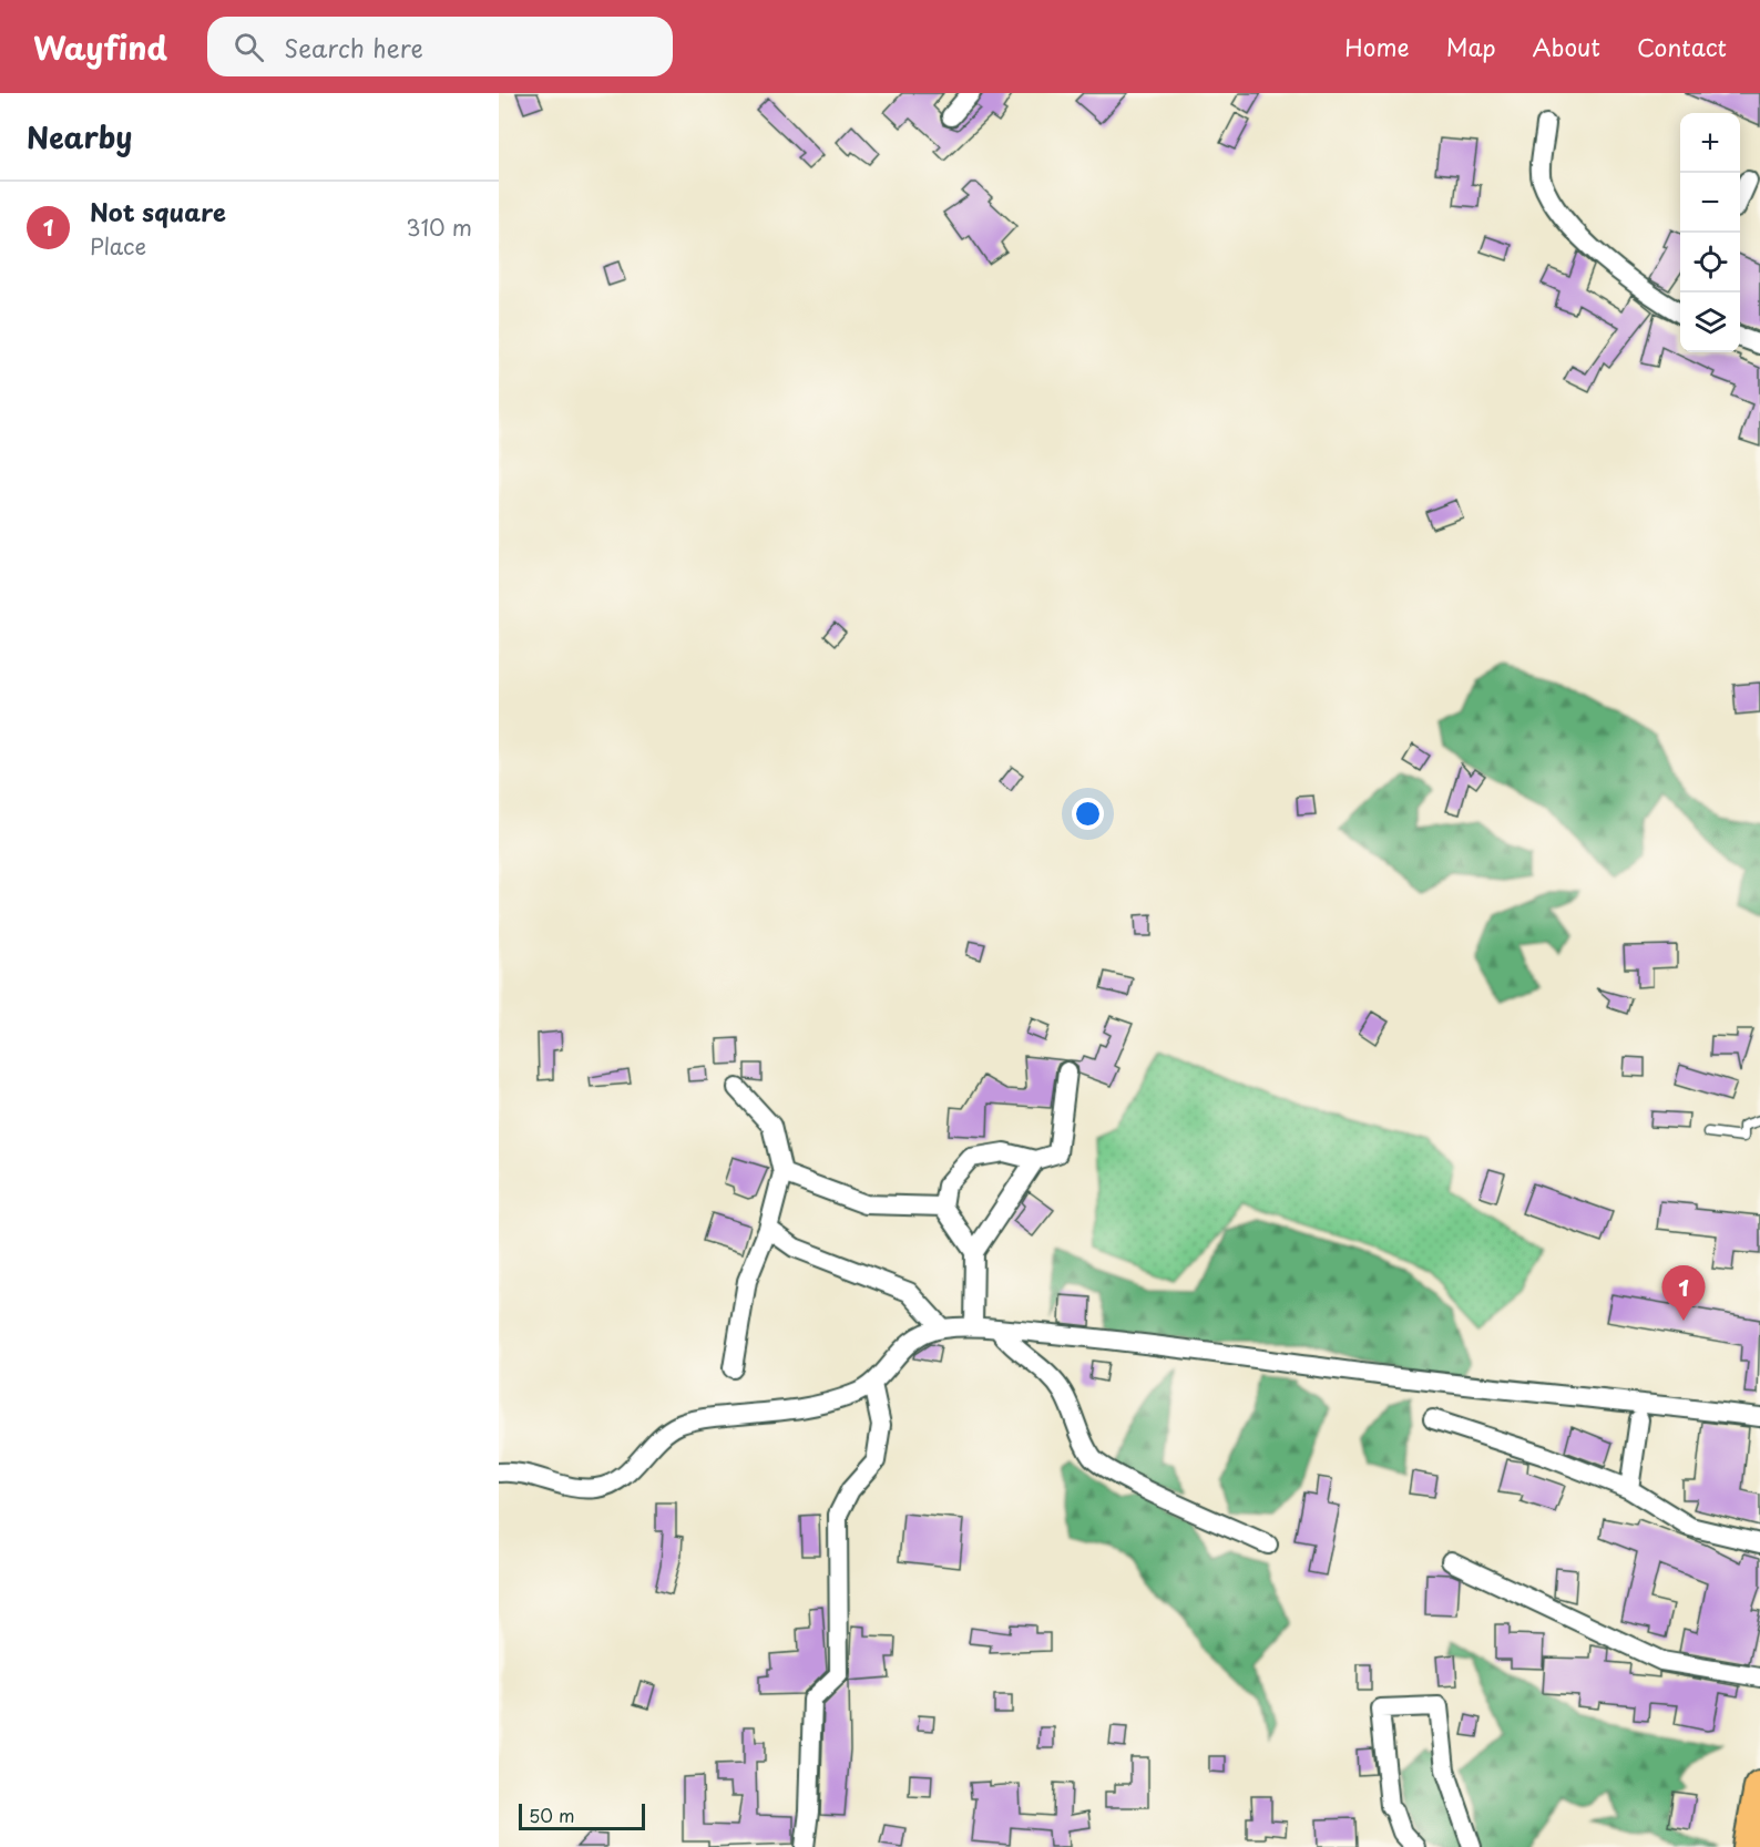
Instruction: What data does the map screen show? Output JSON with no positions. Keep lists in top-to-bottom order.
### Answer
{
  "scale_bar": "50 m",
  "page": {
    "header": "Wayfind",
    "search": "Search here",
    "nav": [
      "Home",
      "Map",
      "About",
      "Contact"
    ],
    "heading": "Nearby",
    "map_buttons": ["+", "−"],
    "list": [
      {
        "mark": "1",
        "name": "Not square",
        "note": "Place",
        "value": "310 m"
      }
    ],
    "pins": "1",
    "scale": "50 m"
  }
}
